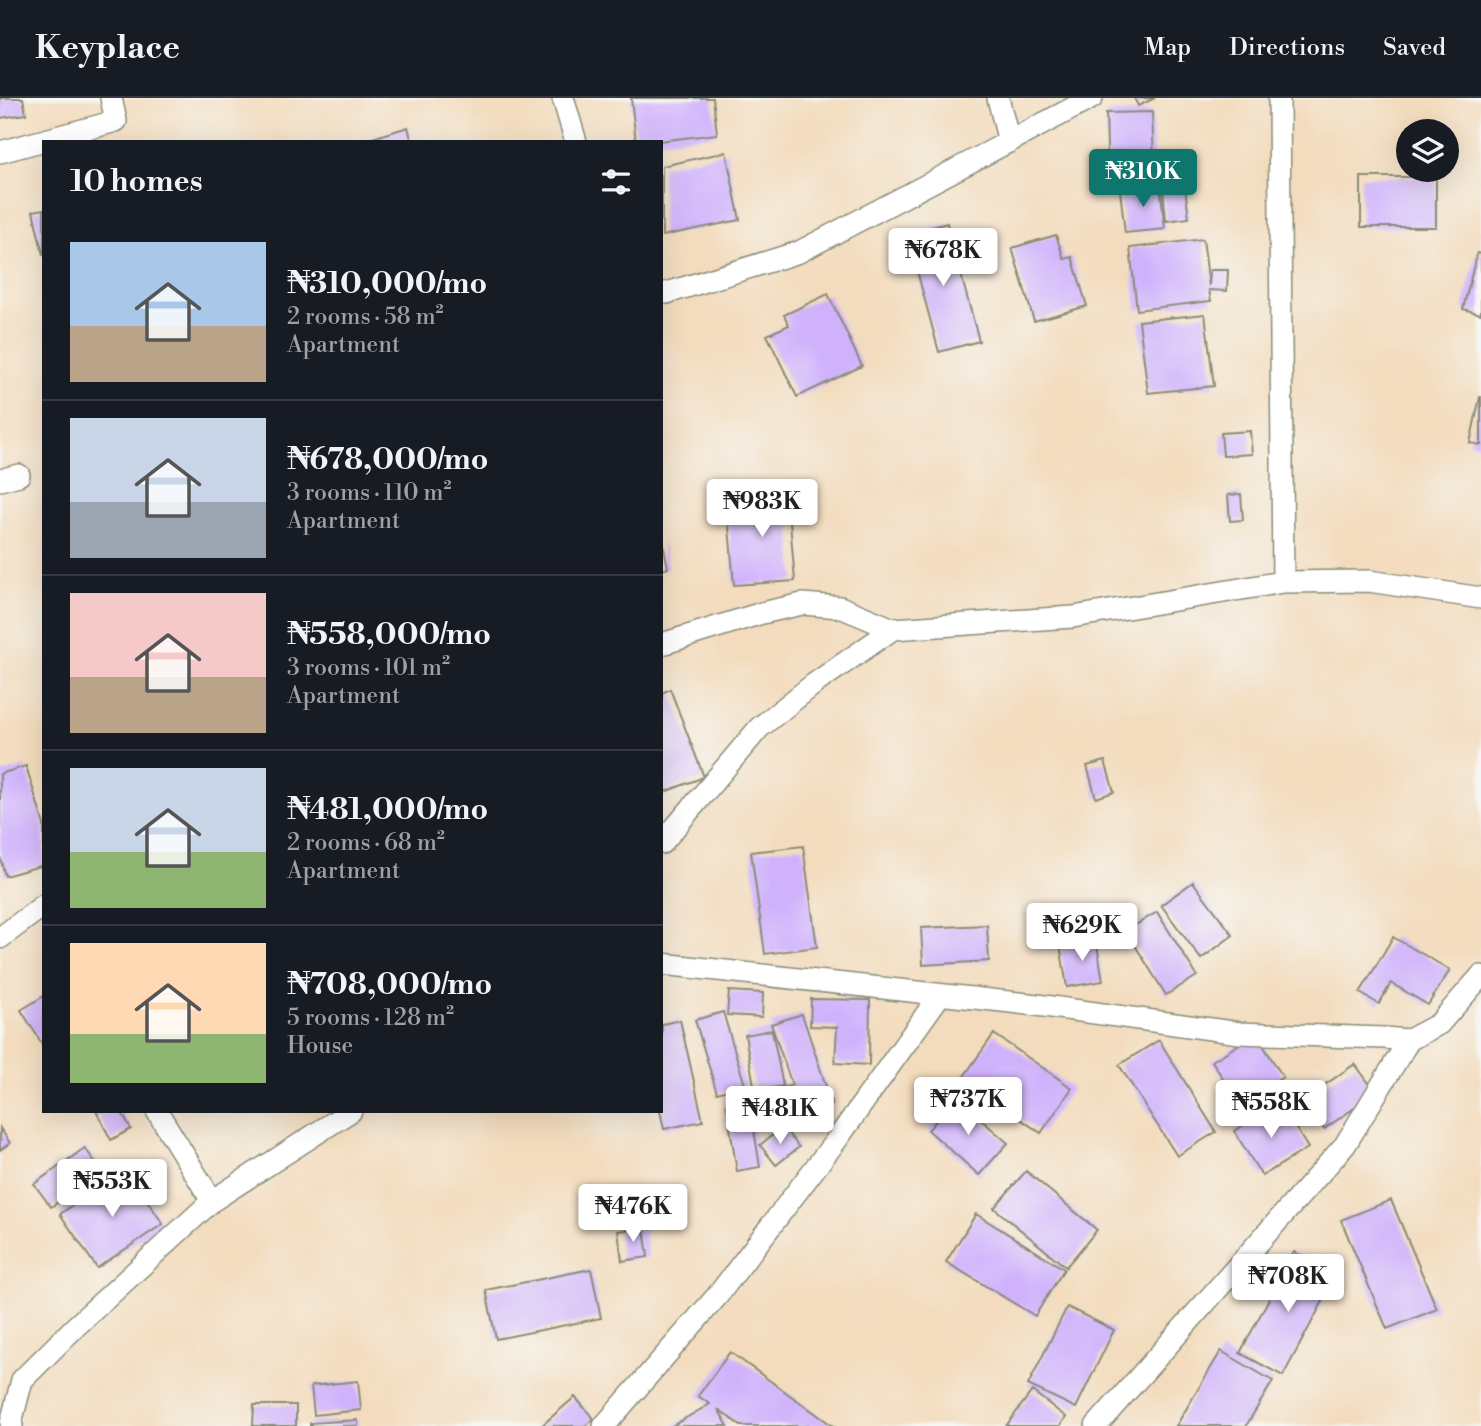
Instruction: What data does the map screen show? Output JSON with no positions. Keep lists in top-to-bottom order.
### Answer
{
  "page": {
    "header": "Keyplace",
    "nav": ["Map", "Directions", "Saved"],
    "heading": "10 homes",
    "price": [
      "₦310K",
      "₦678K",
      "₦983K",
      "₦629K",
      "₦737K",
      "₦558K",
      "₦481K",
      "₦553K",
      "₦476K",
      "₦708K"
    ],
    "list": [
      {
        "name": "₦310,000/mo",
        "note": "2 rooms · 58 m² · Apartment"
      },
      {
        "name": "₦678,000/mo",
        "note": "3 rooms · 110 m² · Apartment"
      },
      {
        "name": "₦558,000/mo",
        "note": "3 rooms · 101 m² · Apartment"
      },
      {
        "name": "₦481,000/mo",
        "note": "2 rooms · 68 m² · Apartment"
      },
      {
        "name": "₦708,000/mo",
        "note": "5 rooms · 128 m² · House"
      }
    ]
  }
}
